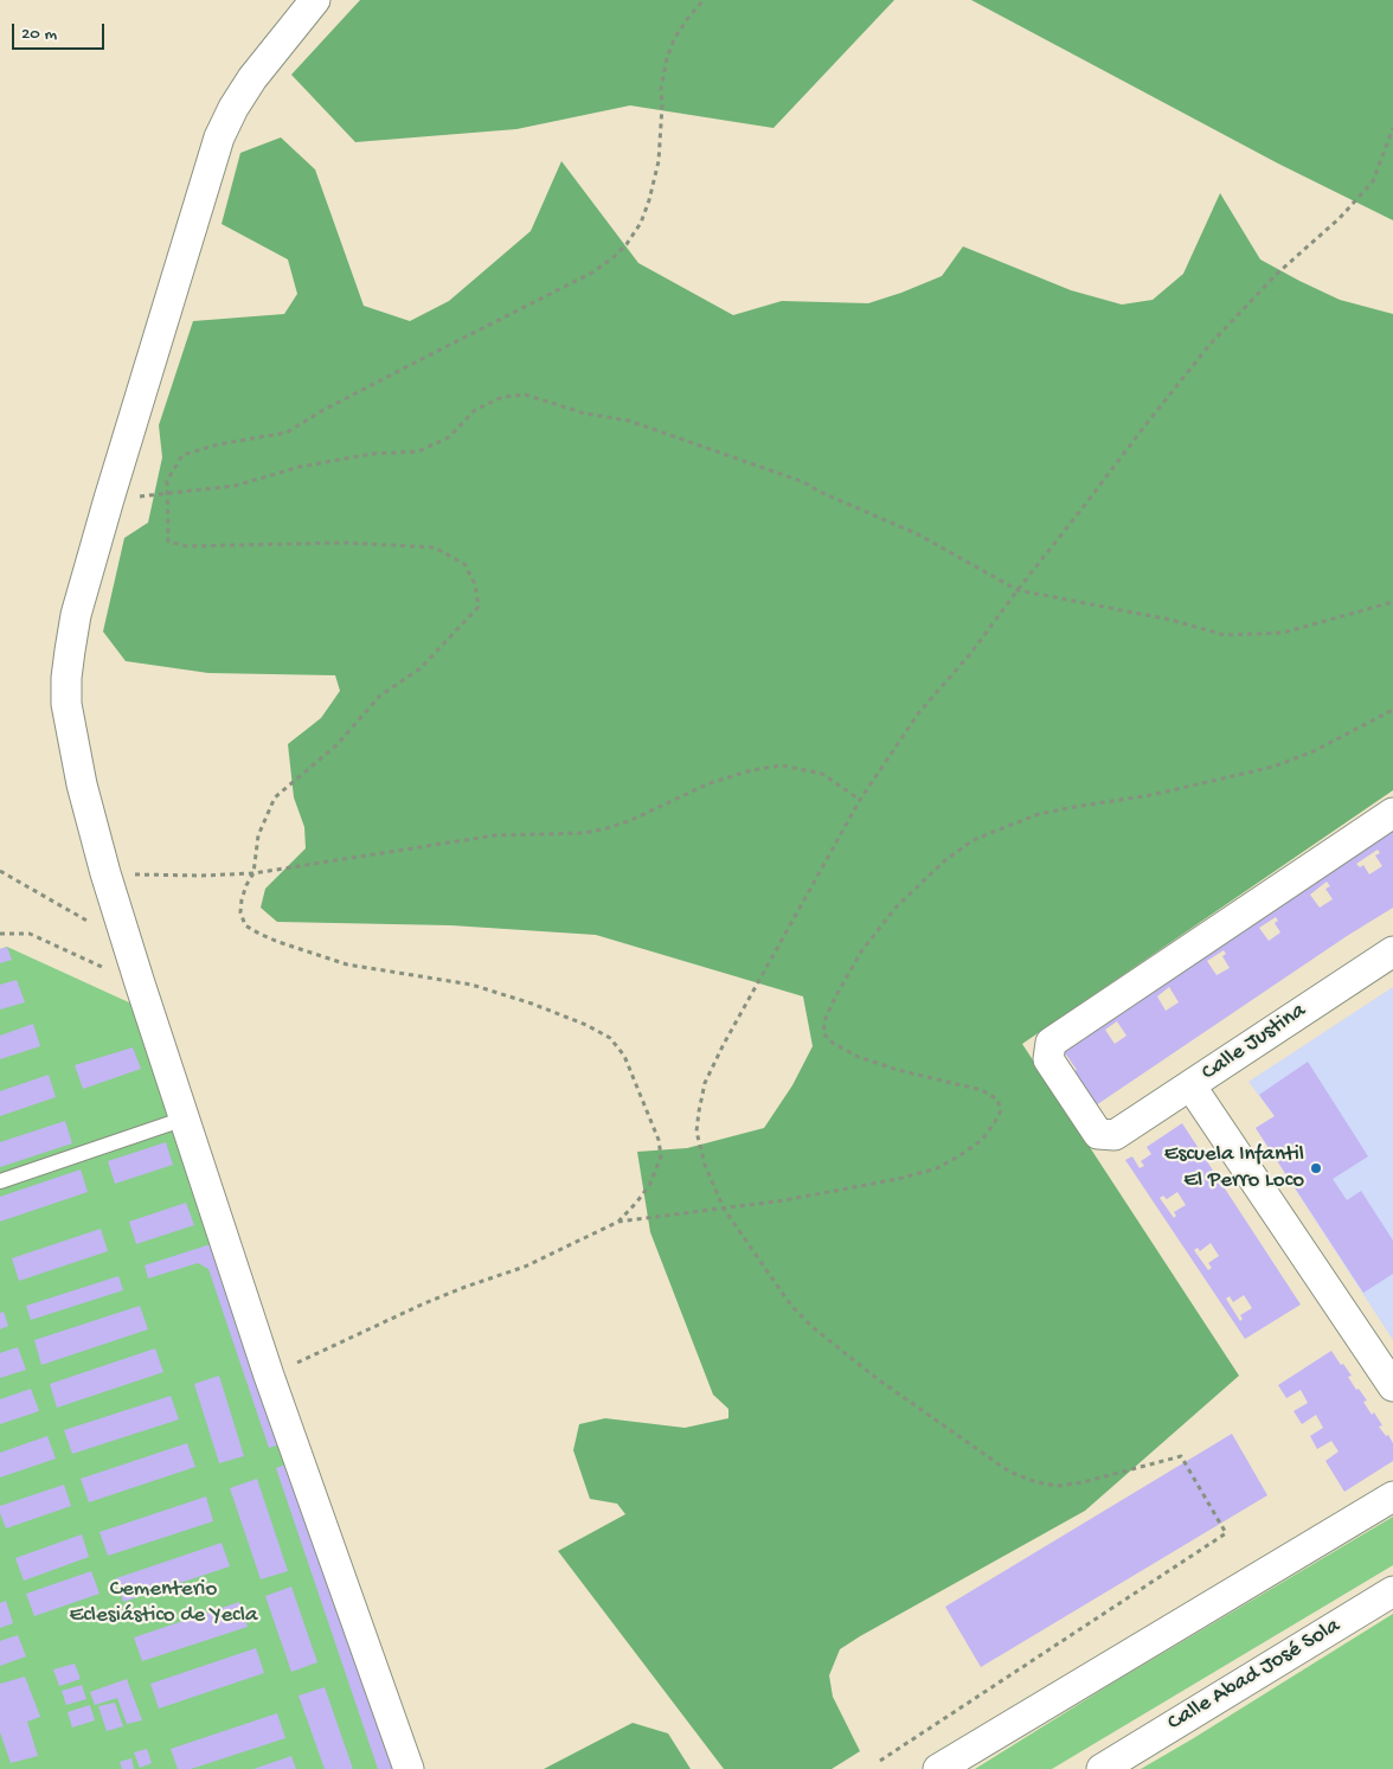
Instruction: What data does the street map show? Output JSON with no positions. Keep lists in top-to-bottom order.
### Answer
{
  "streets": {
    "street": ["Calle Justina", "Calle Abad José Sola"]
  },
  "parks": ["Cementerio Eclesiástico de Yecla"],
  "places": ["Escuela Infantil El Perro Loco"],
  "scale_bar": "20 m"
}
